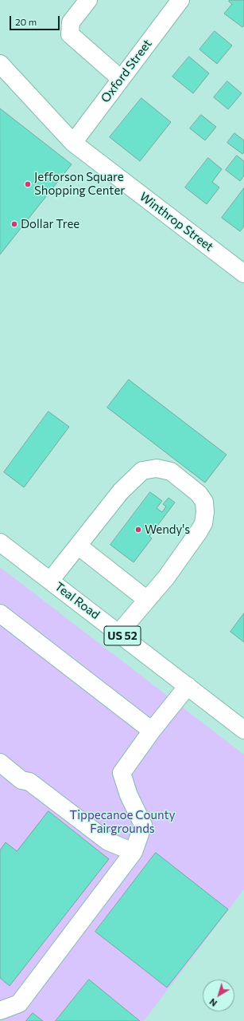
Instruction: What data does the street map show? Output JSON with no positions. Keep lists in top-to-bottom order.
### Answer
{
  "streets": {
    "street": [
      "Oxford Street",
      "Winthrop Street",
      "Teal Road",
      "US 52"
    ]
  },
  "crossings": [
    ["Oxford Street", "Winthrop Street"]
  ],
  "parks": ["Tippecanoe County Fairgrounds"],
  "places": ["Jefforson Square Shopping Center", "Dollar Tree", "Wendy's"],
  "scale_bar": "20 m",
  "north": "bottom left"
}
